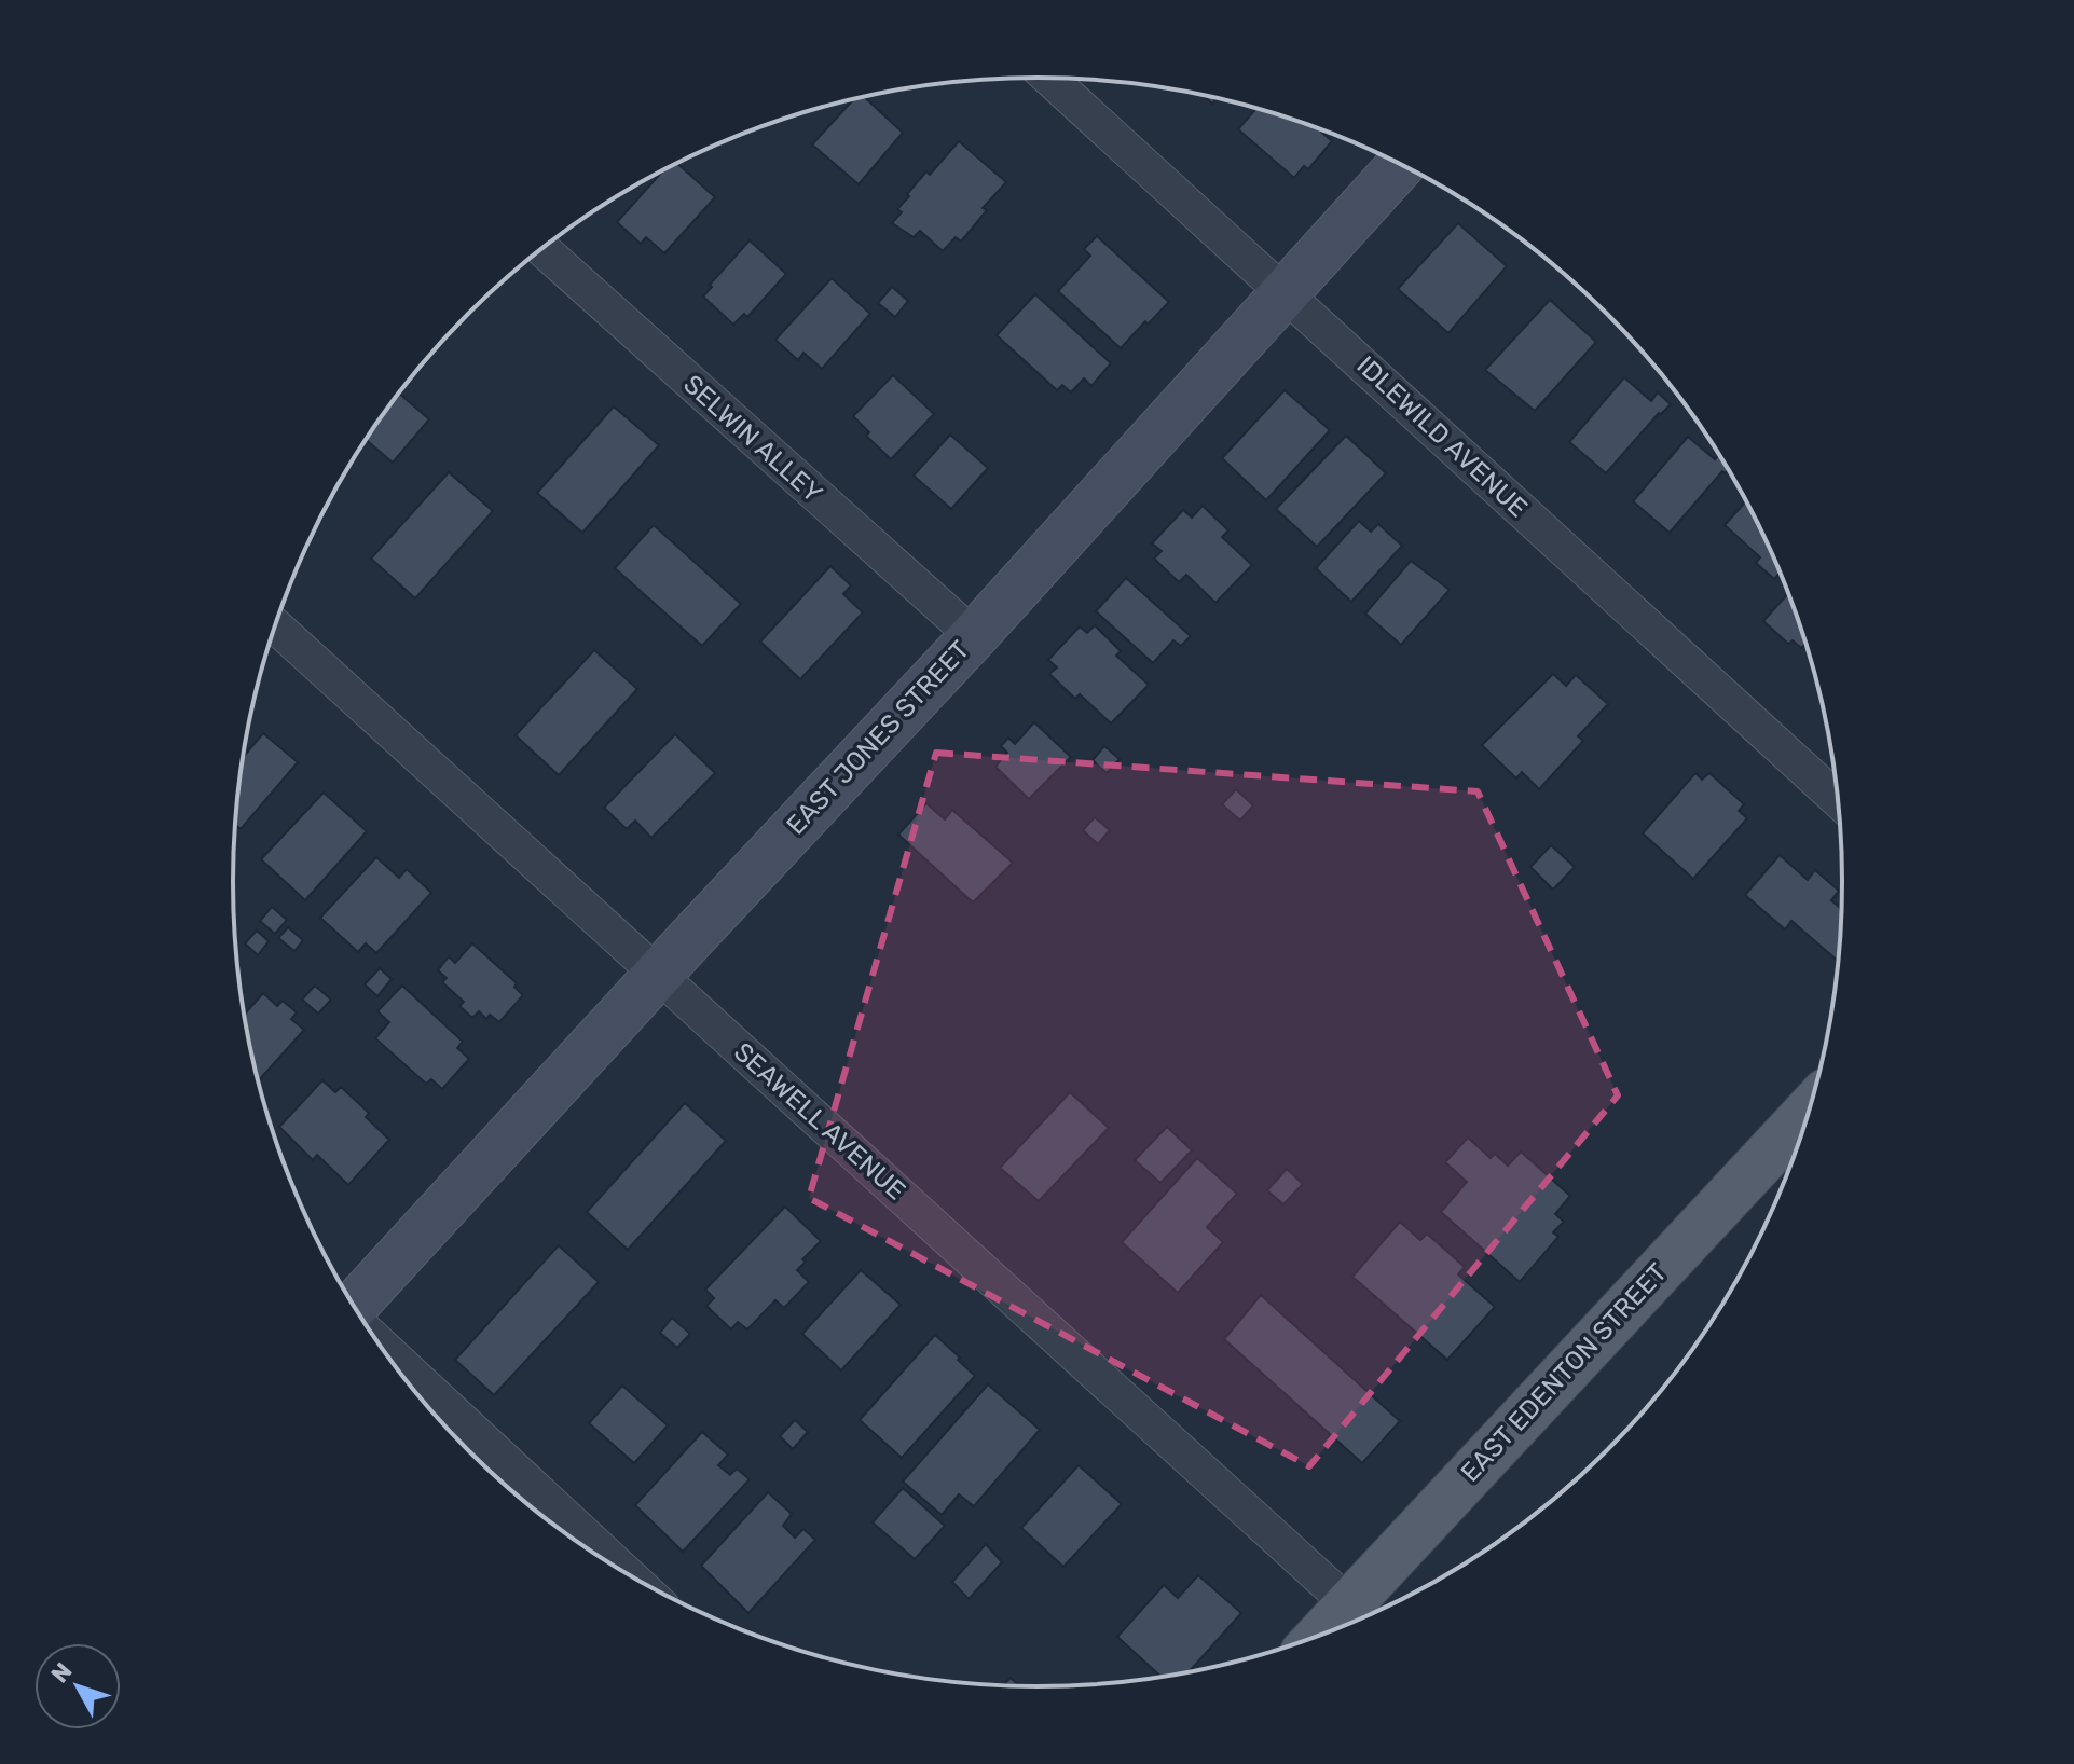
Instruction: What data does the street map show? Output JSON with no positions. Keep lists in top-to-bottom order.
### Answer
{
  "streets": {
    "main road": ["EAST EDENTON STREET"],
    "street": [
      "IDLEWILD AVENUE",
      "SELWIN ALLEY",
      "EAST JONES STREET",
      "SEAWELL AVENUE"
    ]
  },
  "crossings": [
    ["IDLEWILD AVENUE", "EAST JONES STREET"],
    ["SELWIN ALLEY", "EAST JONES STREET"],
    ["EAST JONES STREET", "SEAWELL AVENUE"],
    ["SEAWELL AVENUE", "EAST EDENTON STREET"]
  ],
  "north": "top left"
}
